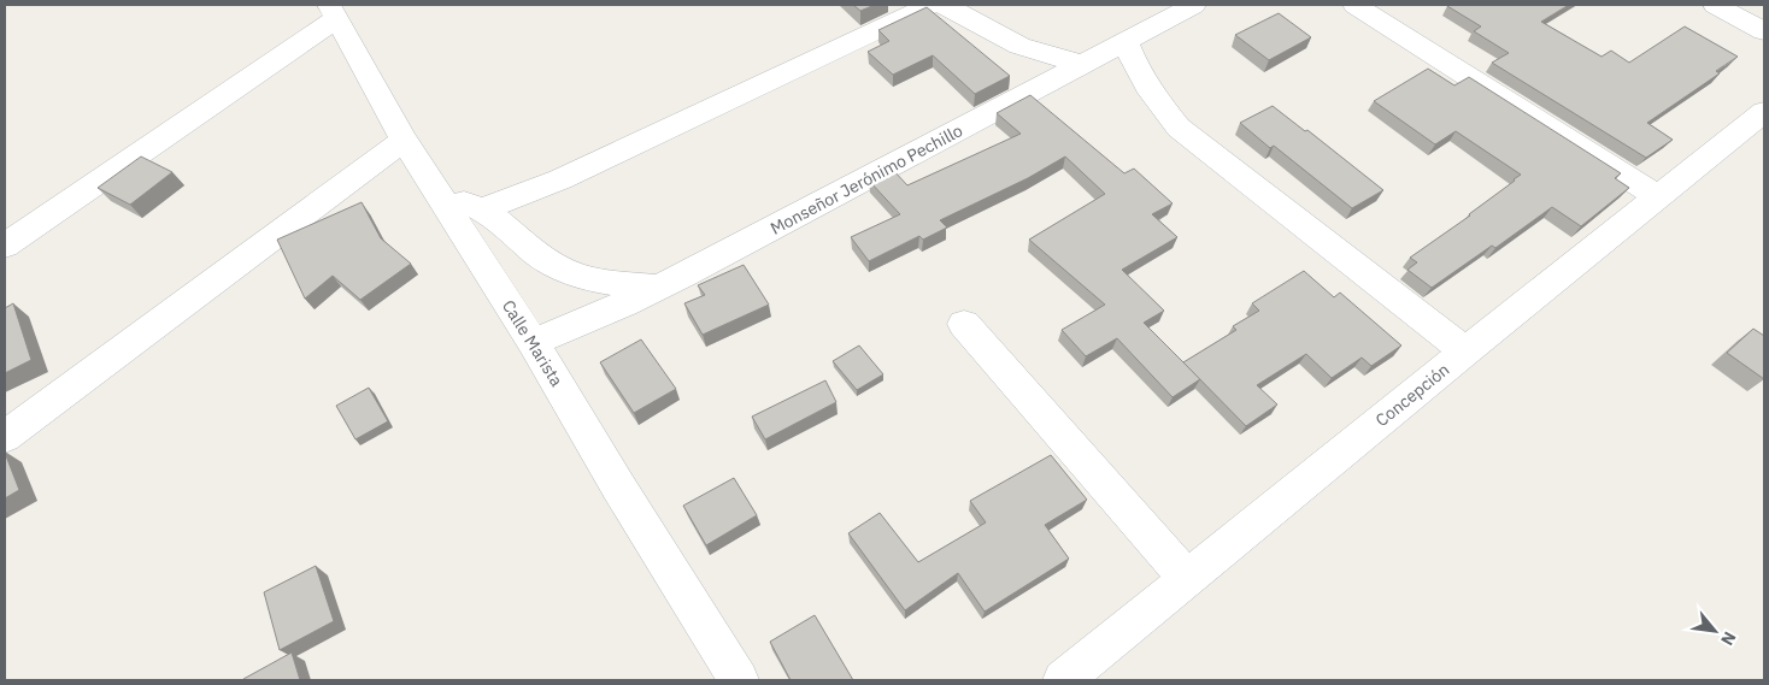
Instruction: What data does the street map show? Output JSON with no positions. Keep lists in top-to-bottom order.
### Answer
{
  "streets": {
    "street": ["Monseñor Jerónimo Pechillo", "Calle Marista", "Concepción"]
  },
  "crossings": [
    ["Monseñor Jerónimo Pechillo", "Calle Marista"]
  ],
  "north": "bottom right"
}
